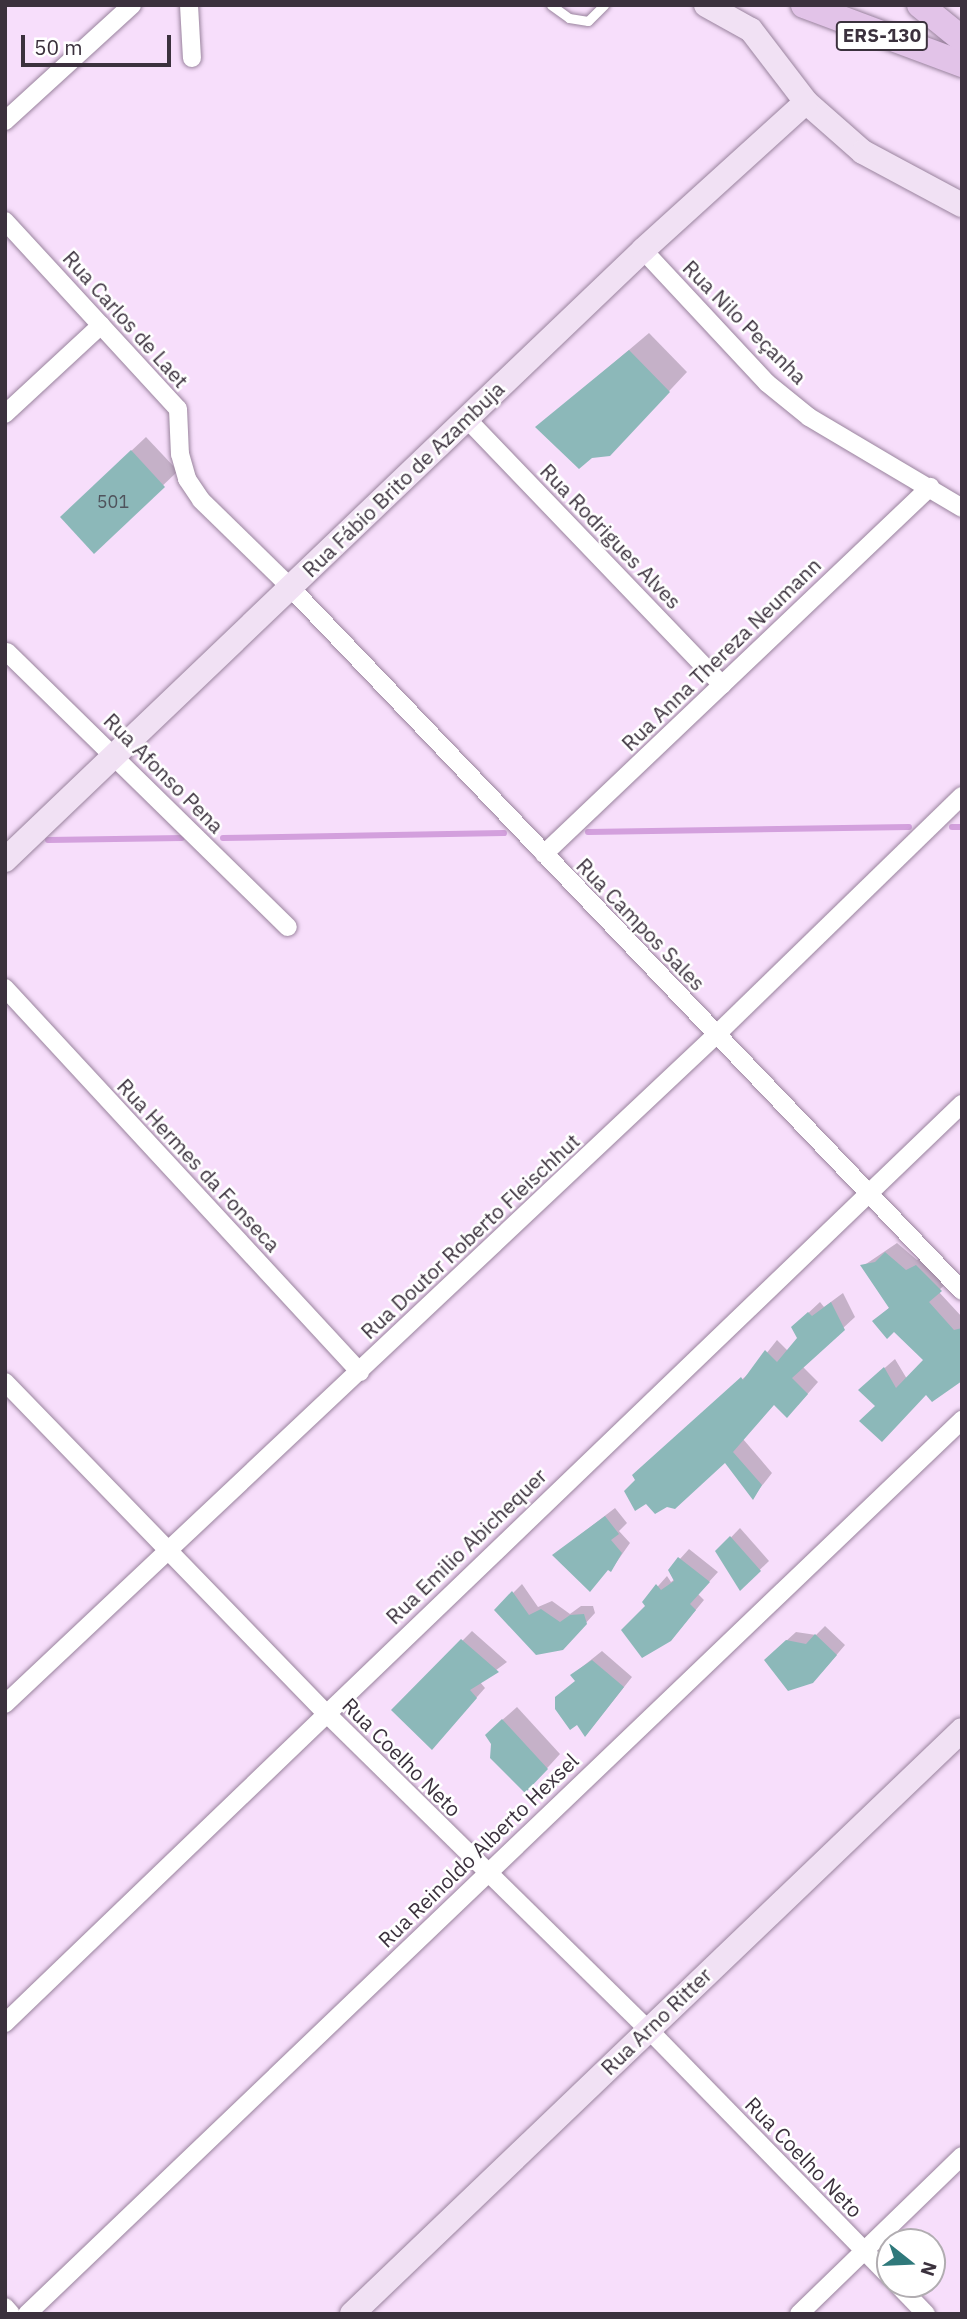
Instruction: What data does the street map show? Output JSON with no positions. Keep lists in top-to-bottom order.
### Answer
{
  "streets": {
    "main road": ["ERS-130"],
    "street": [
      "Rua Carlos de Laet",
      "Rua Nilo Peçanha",
      "Rua Fábio Brito de Azambuja",
      "Rua Rodrigues Alves",
      "Rua Anna Thereza Neumann",
      "Rua Afonso Pena",
      "Rua Campos Sales",
      "Rua Hermes da Fonseca",
      "Rua Doutor Roberto Fleischhut",
      "Rua Emilio Abichequer",
      "Rua Coelho Neto",
      "Rua Reinoldo Alberto Hexsel",
      "Rua Arno Ritter"
    ]
  },
  "crossings": [
    ["Rua Carlos de Laet", "Rua Fábio Brito de Azambuja"],
    ["Rua Carlos de Laet", "Rua Campos Sales"],
    ["Rua Nilo Peçanha", "Rua Fábio Brito de Azambuja"],
    ["Rua Nilo Peçanha", "Rua Anna Thereza Neumann"],
    ["Rua Fábio Brito de Azambuja", "Rua Rodrigues Alves"],
    ["Rua Fábio Brito de Azambuja", "Rua Afonso Pena"],
    ["Rua Fábio Brito de Azambuja", "Rua Campos Sales"],
    ["Rua Rodrigues Alves", "Rua Anna Thereza Neumann"],
    ["Rua Anna Thereza Neumann", "Rua Campos Sales"],
    ["Rua Campos Sales", "Rua Doutor Roberto Fleischhut"],
    ["Rua Campos Sales", "Rua Emilio Abichequer"],
    ["Rua Hermes da Fonseca", "Rua Doutor Roberto Fleischhut"],
    ["Rua Doutor Roberto Fleischhut", "Rua Coelho Neto"],
    ["Rua Emilio Abichequer", "Rua Coelho Neto"],
    ["Rua Coelho Neto", "Rua Reinoldo Alberto Hexsel"],
    ["Rua Coelho Neto", "Rua Arno Ritter"]
  ],
  "house_numbers": ["501"],
  "scale_bar": "50 m",
  "north": "right"
}
